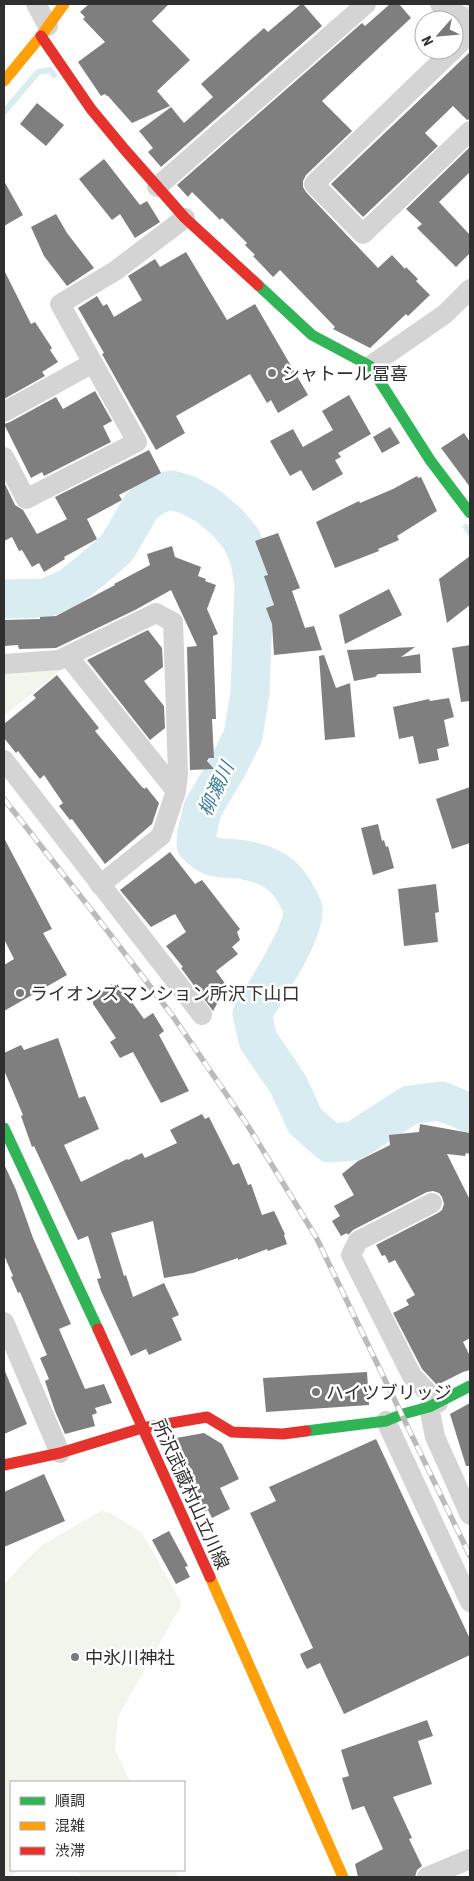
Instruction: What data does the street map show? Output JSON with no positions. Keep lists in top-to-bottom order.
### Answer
{
  "streets": {
    "street": ["所沢武蔵村山立川線"]
  },
  "water": ["柳瀬川"],
  "places": [
    "シャトール冨喜",
    "ライオンズマンション所沢下山口",
    "ハイツブリッジ",
    "中氷川神社"
  ],
  "legend": ["順調", "混雑", "渋滞"],
  "north": "bottom left"
}
